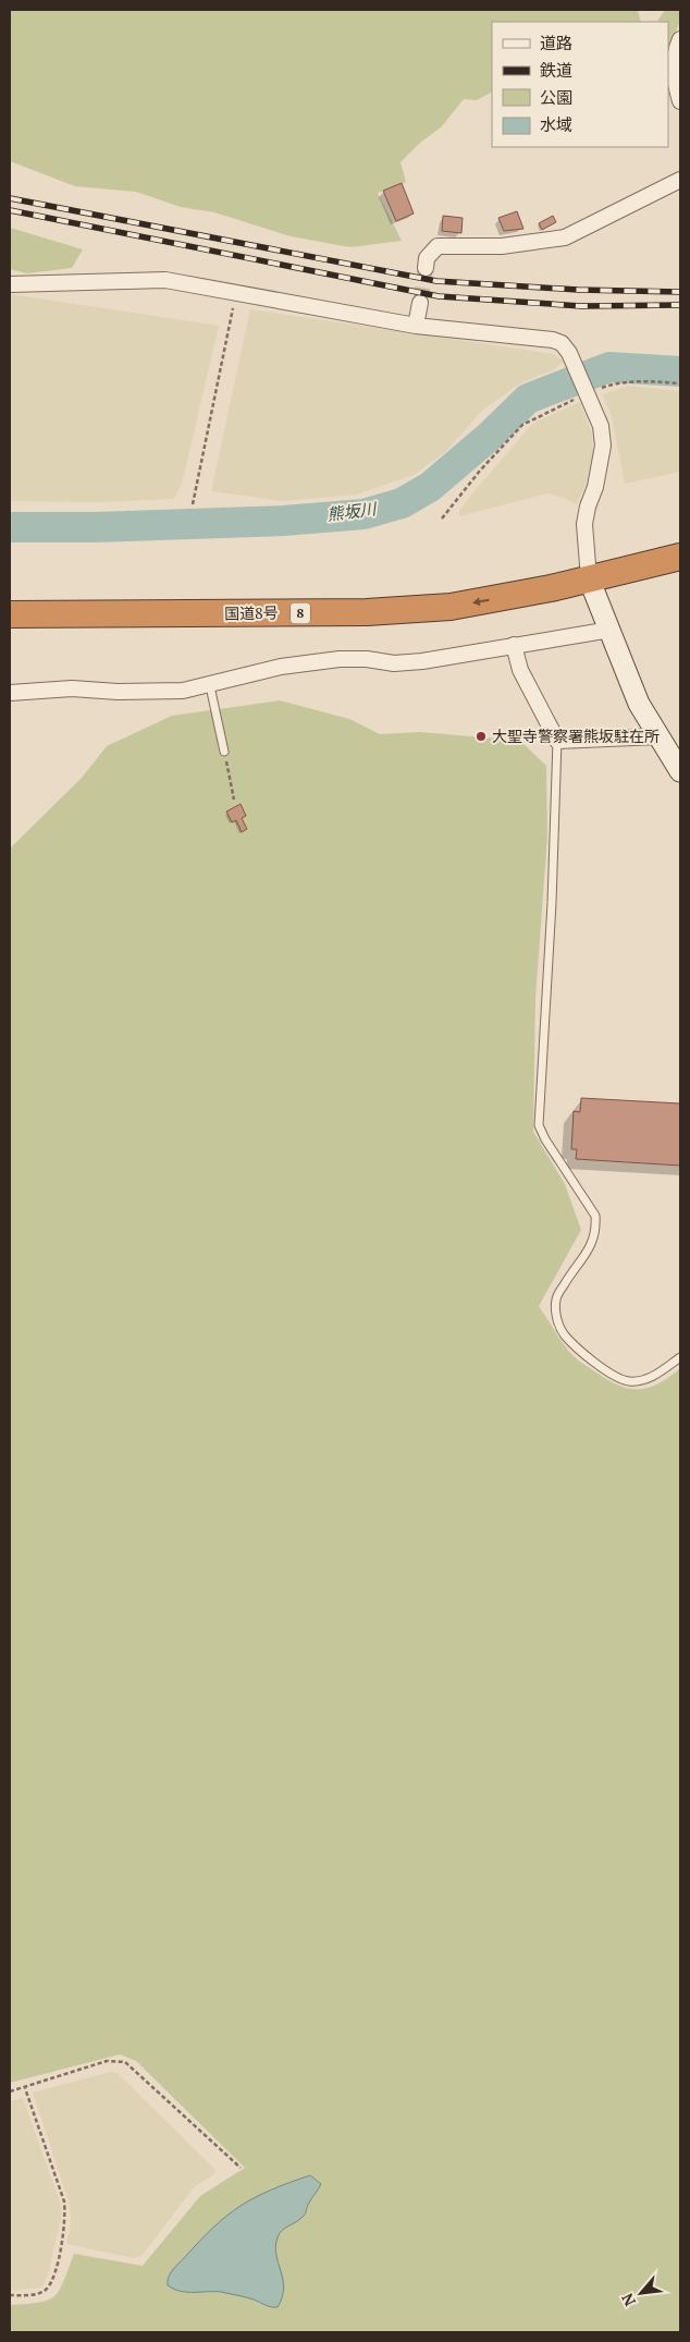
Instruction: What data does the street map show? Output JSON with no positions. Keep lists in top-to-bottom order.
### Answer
{
  "streets": {
    "highway": ["国道8号", "8"]
  },
  "water": ["熊坂川"],
  "places": ["大聖寺警察署熊坂駐在所"],
  "legend": [
    "道路",
    "鉄道",
    "公園",
    "水域"
  ],
  "north": "bottom left"
}
